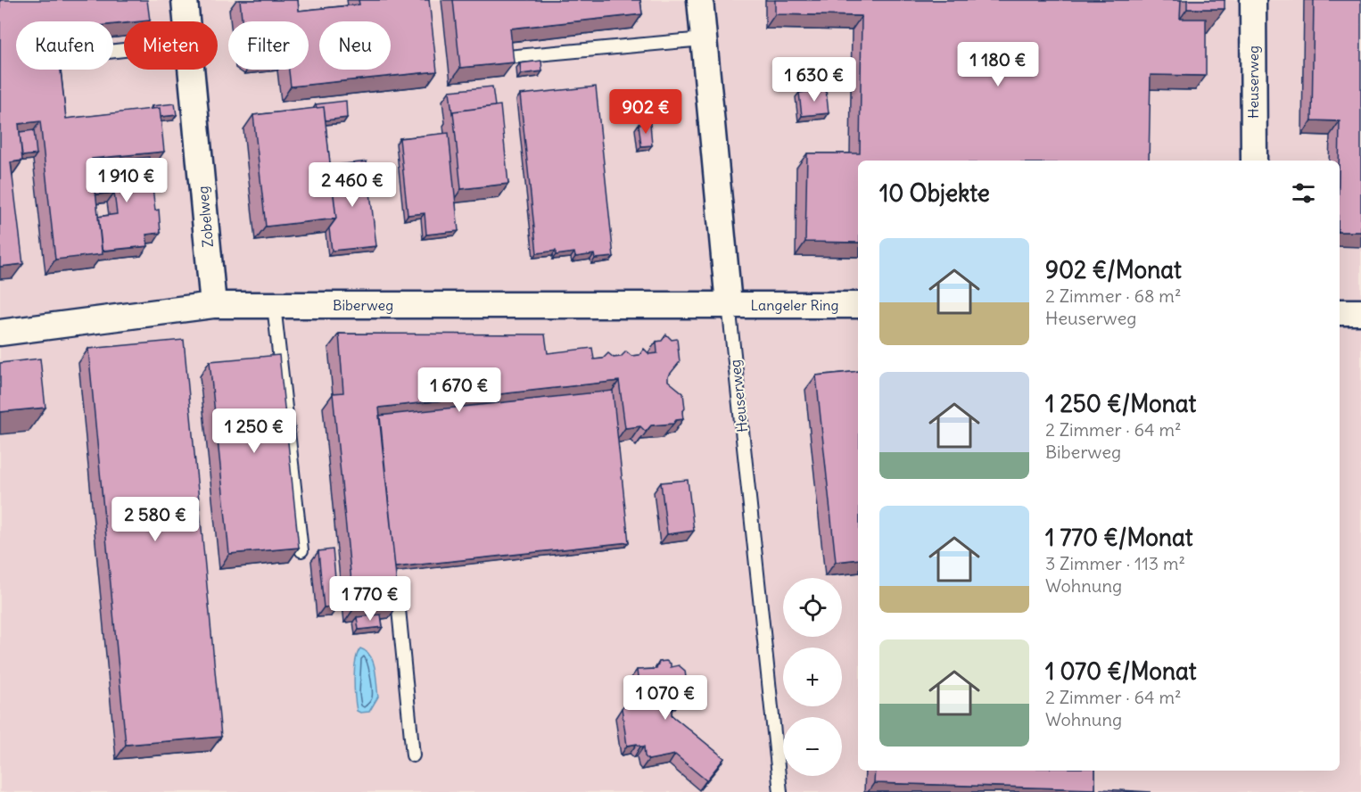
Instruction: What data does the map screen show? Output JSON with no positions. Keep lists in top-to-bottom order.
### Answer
{
  "streets": {
    "street": [
      "Heuserweg",
      "Zobelweg",
      "Biberweg",
      "Langeler Ring"
    ]
  },
  "crossings": [
    ["Heuserweg", "Biberweg"],
    ["Heuserweg", "Langeler Ring"],
    ["Zobelweg", "Biberweg"],
    ["Biberweg", "Langeler Ring"]
  ],
  "page": {
    "chip": [
      "Kaufen",
      "Mieten",
      "Filter",
      "Neu"
    ],
    "price": [
      "1 180 €",
      "1 630 €",
      "902 €",
      "1 910 €",
      "2 460 €",
      "1 670 €",
      "1 250 €",
      "2 580 €",
      "1 770 €",
      "1 070 €"
    ],
    "heading": "10 Objekte",
    "list": [
      {
        "name": "902 €/Monat",
        "note": "2 Zimmer · 68 m² · Heuserweg"
      },
      {
        "name": "1 250 €/Monat",
        "note": "2 Zimmer · 64 m² · Biberweg"
      },
      {
        "name": "1 770 €/Monat",
        "note": "3 Zimmer · 113 m² · Wohnung"
      },
      {
        "name": "1 070 €/Monat",
        "note": "2 Zimmer · 64 m² · Wohnung"
      }
    ],
    "map_buttons": ["+", "−"]
  }
}
